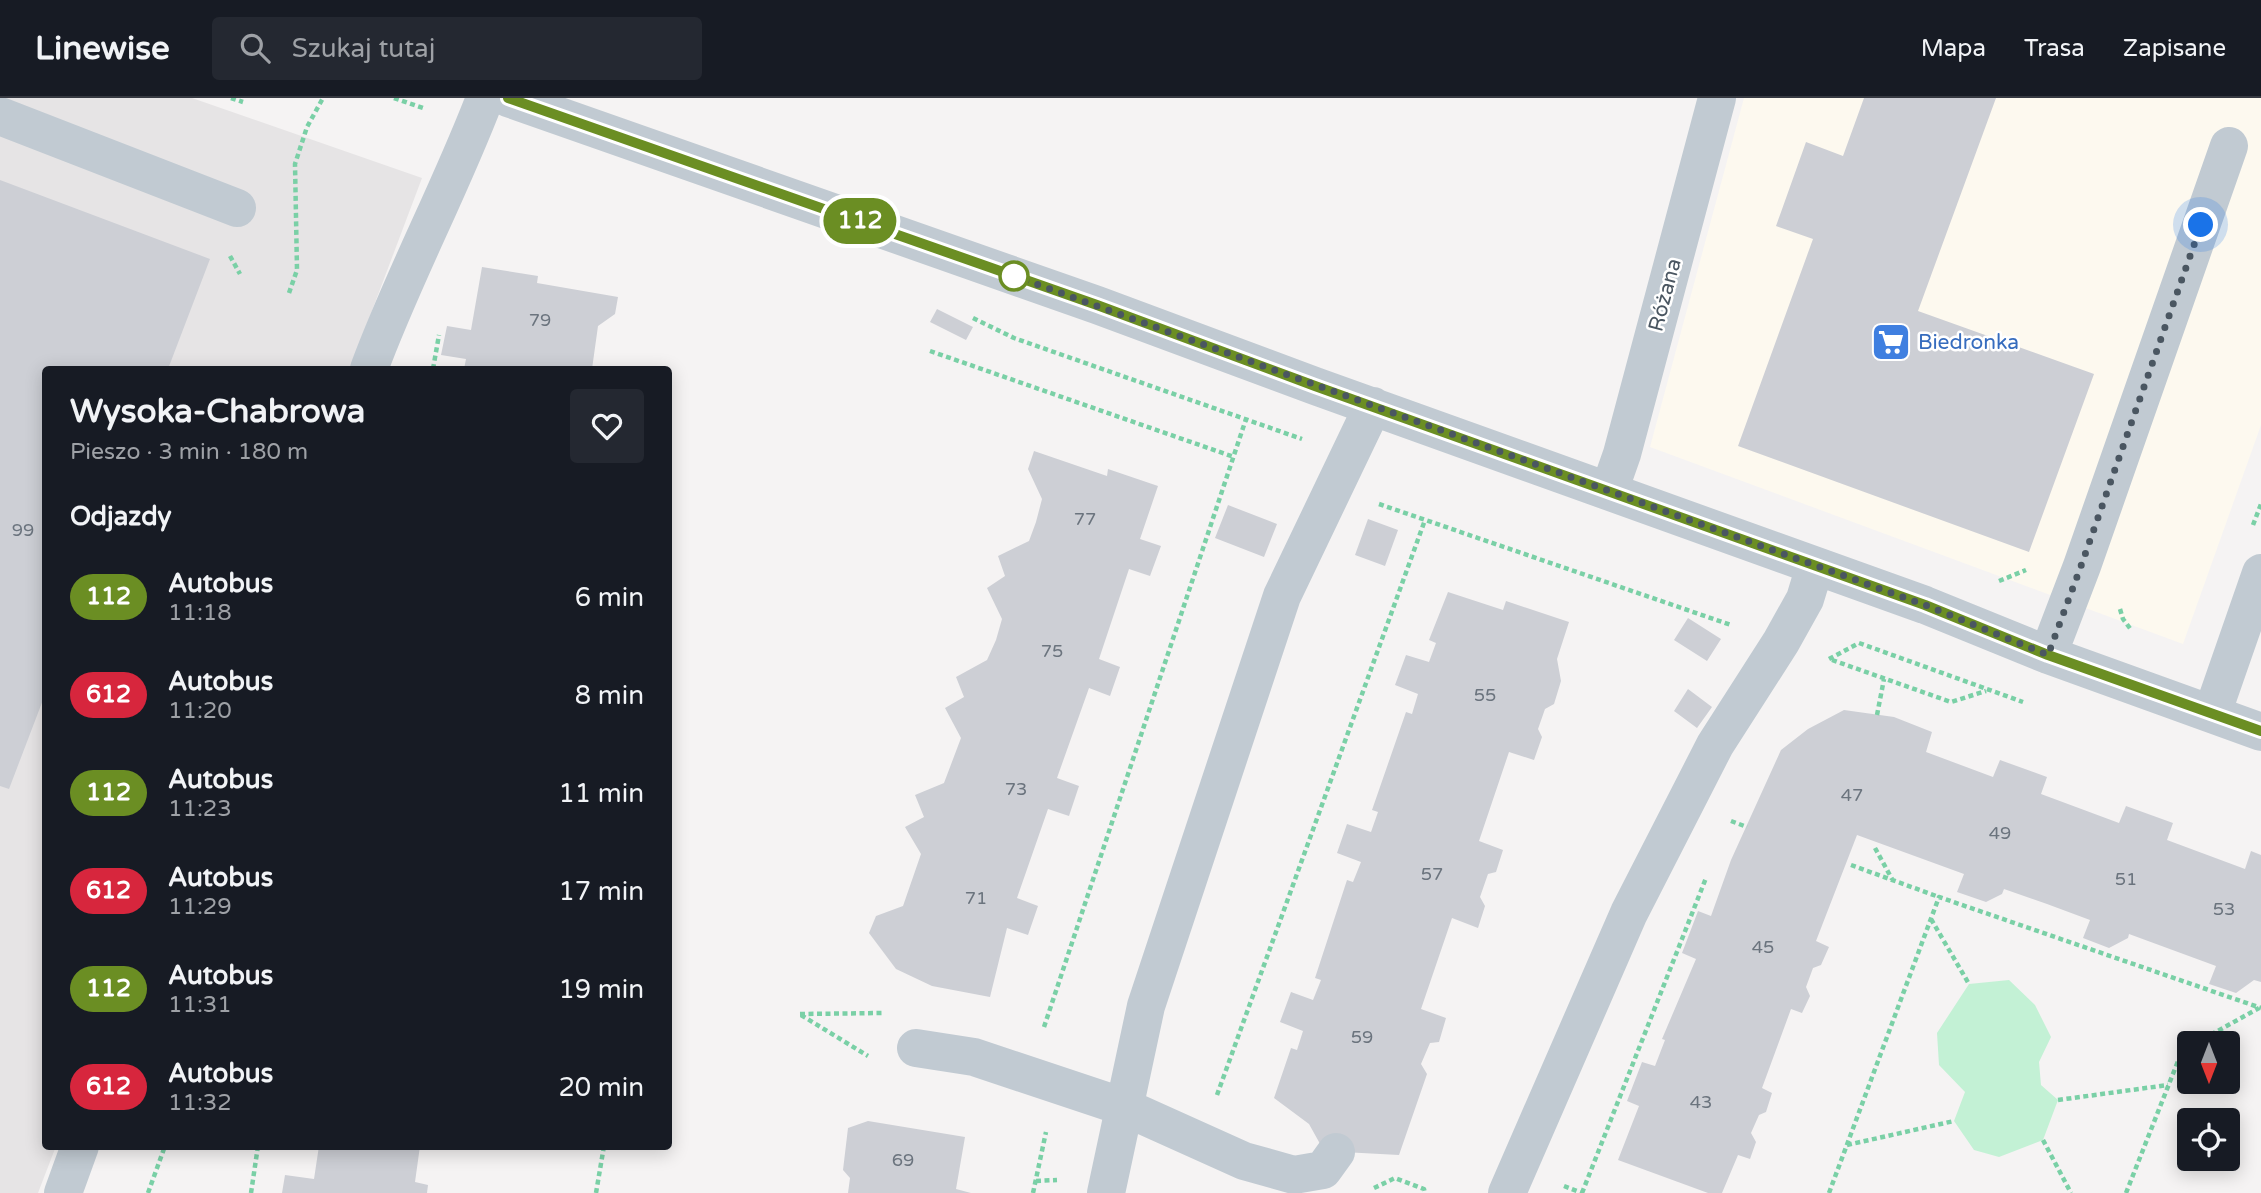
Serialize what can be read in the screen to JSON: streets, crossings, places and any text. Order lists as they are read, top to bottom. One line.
{"streets":{"street":["Różana"]},"places":{"supermarket":["Biedronka"]},"lines":["bus line 112"],"house_numbers":["79","77","99","75","55","73","47","49","57","51","71","53","45","59","43","69"],"north":"bottom","page":{"header":"Linewise","search":"Szukaj tutaj","nav":["Mapa","Trasa","Zapisane"],"on_map":"112","heading":[["Wysoka-Chabrowa","Pieszo · 3 min · 180 m"],"Odjazdy"],"list":[{"mark":"112","name":"Autobus","note":"11:18","value":"6 min"},{"mark":"612","name":"Autobus","note":"11:20","value":"8 min"},{"mark":"112","name":"Autobus","note":"11:23","value":"11 min"},{"mark":"612","name":"Autobus","note":"11:29","value":"17 min"},{"mark":"112","name":"Autobus","note":"11:31","value":"19 min"},{"mark":"612","name":"Autobus","note":"11:32","value":"20 min"}]}}
